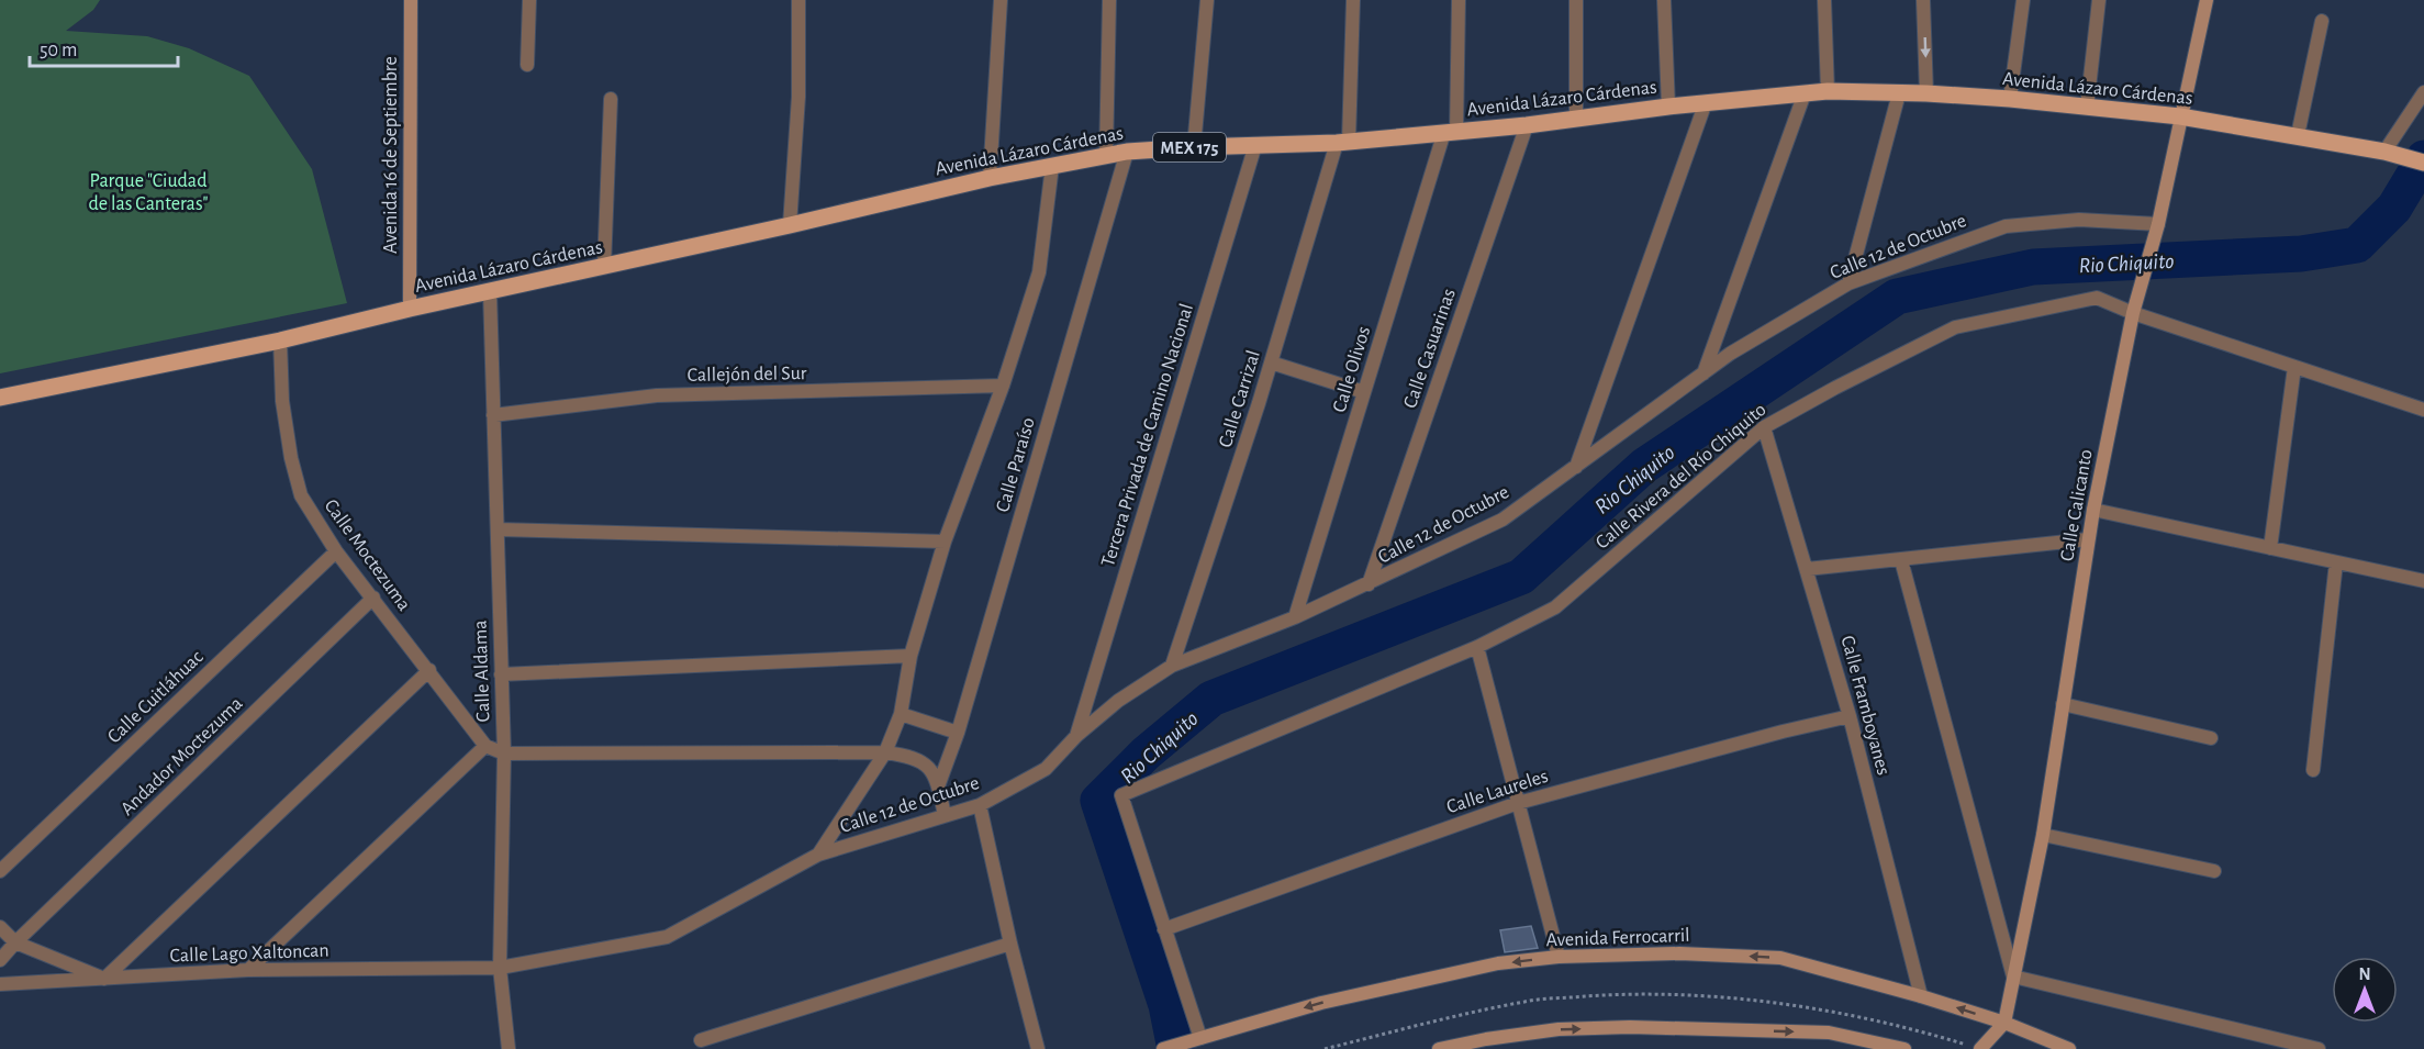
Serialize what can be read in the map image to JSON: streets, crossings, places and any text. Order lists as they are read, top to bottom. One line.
{"streets":{"main road":["Avenida Lázaro Cárdenas","MEX 175"],"street":["Avenida 16 de Septiembre","Calle 12 de Octubre","Calle Casuarinas","Calle Olivos","Callejón del Sur","Calle Carrizal","Tercera Privada de Camino Nacional","Calle Paraíso","Calle Rivera del Río Chiquito","Calle Calicanto","Calle Moctezuma","Calle Aldama","Calle Cuitláhuac","Calle Framboyanes","Andador Moctezuma","Calle Laureles","Avenida Ferrocarril","Calle Lago Xaltoncan"]},"crossings":[["Avenida Lázaro Cárdenas","MEX 175"],["Avenida Lázaro Cárdenas","Avenida 16 de Septiembre"],["Avenida Lázaro Cárdenas","Calle 12 de Octubre"],["Avenida Lázaro Cárdenas","Calle Casuarinas"],["Avenida Lázaro Cárdenas","Calle Olivos"],["Avenida Lázaro Cárdenas","Calle Carrizal"],["Avenida Lázaro Cárdenas","Tercera Privada de Camino Nacional"],["Avenida Lázaro Cárdenas","Calle Paraíso"],["Avenida Lázaro Cárdenas","Calle Calicanto"],["Avenida Lázaro Cárdenas","Calle Moctezuma"],["Avenida Lázaro Cárdenas","Calle Aldama"],["Calle 12 de Octubre","Calle Casuarinas"],["Calle 12 de Octubre","Calle Olivos"],["Calle 12 de Octubre","Callejón del Sur"],["Calle 12 de Octubre","Calle Carrizal"],["Calle 12 de Octubre","Tercera Privada de Camino Nacional"],["Calle 12 de Octubre","Calle Calicanto"],["Calle 12 de Octubre","Calle Aldama"],["Calle 12 de Octubre","Calle Lago Xaltoncan"],["Callejón del Sur","Calle Aldama"],["Calle Rivera del Río Chiquito","Calle Calicanto"],["Calle Rivera del Río Chiquito","Calle Framboyanes"],["Calle Rivera del Río Chiquito","Calle Laureles"],["Calle Calicanto","Avenida Ferrocarril"],["Calle Moctezuma","Calle Cuitláhuac"],["Calle Moctezuma","Andador Moctezuma"],["Calle Aldama","Calle Lago Xaltoncan"],["Calle Framboyanes","Calle Laureles"],["Calle Framboyanes","Avenida Ferrocarril"]],"water":["Rio Chiquito"],"parks":["Parque \"Ciudad de las Canteras\""],"scale_bar":"50 m","north":"top"}
